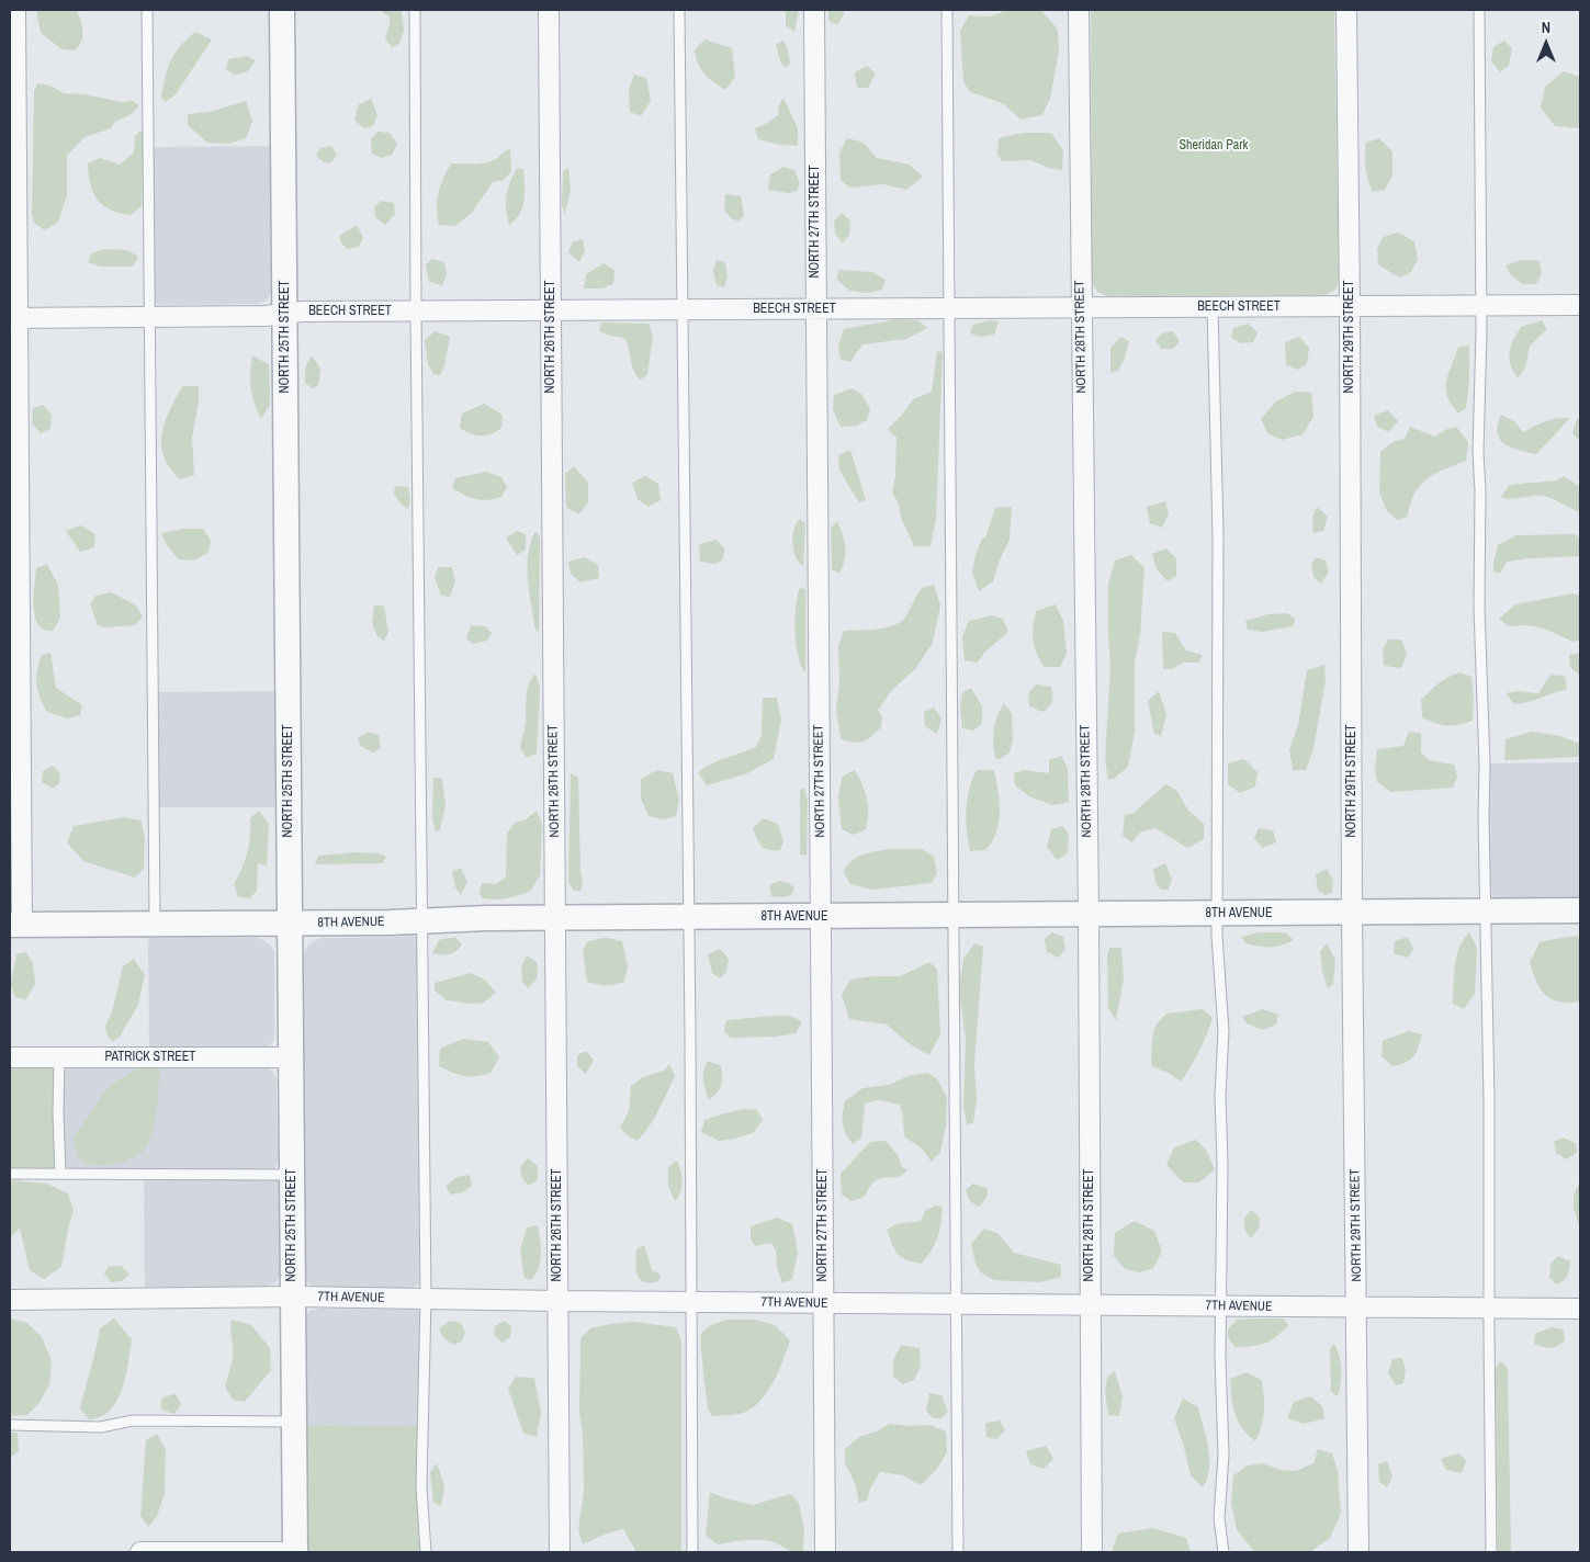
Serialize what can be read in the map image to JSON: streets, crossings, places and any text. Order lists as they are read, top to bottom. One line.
{"streets":{"street":["NORTH 27TH STREET","BEECH STREET","NORTH 25TH STREET","NORTH 26TH STREET","NORTH 28TH STREET","NORTH 29TH STREET","8TH AVENUE","PATRICK STREET","7TH AVENUE"]},"crossings":[["NORTH 27TH STREET","BEECH STREET"],["NORTH 27TH STREET","8TH AVENUE"],["NORTH 27TH STREET","7TH AVENUE"],["BEECH STREET","NORTH 25TH STREET"],["BEECH STREET","NORTH 26TH STREET"],["BEECH STREET","NORTH 28TH STREET"],["BEECH STREET","NORTH 29TH STREET"],["NORTH 25TH STREET","8TH AVENUE"],["NORTH 25TH STREET","PATRICK STREET"],["NORTH 25TH STREET","7TH AVENUE"],["NORTH 26TH STREET","8TH AVENUE"],["NORTH 26TH STREET","7TH AVENUE"],["NORTH 28TH STREET","8TH AVENUE"],["NORTH 28TH STREET","7TH AVENUE"],["NORTH 29TH STREET","8TH AVENUE"],["NORTH 29TH STREET","7TH AVENUE"]],"parks":["Sheridan Park"],"north":"top"}
